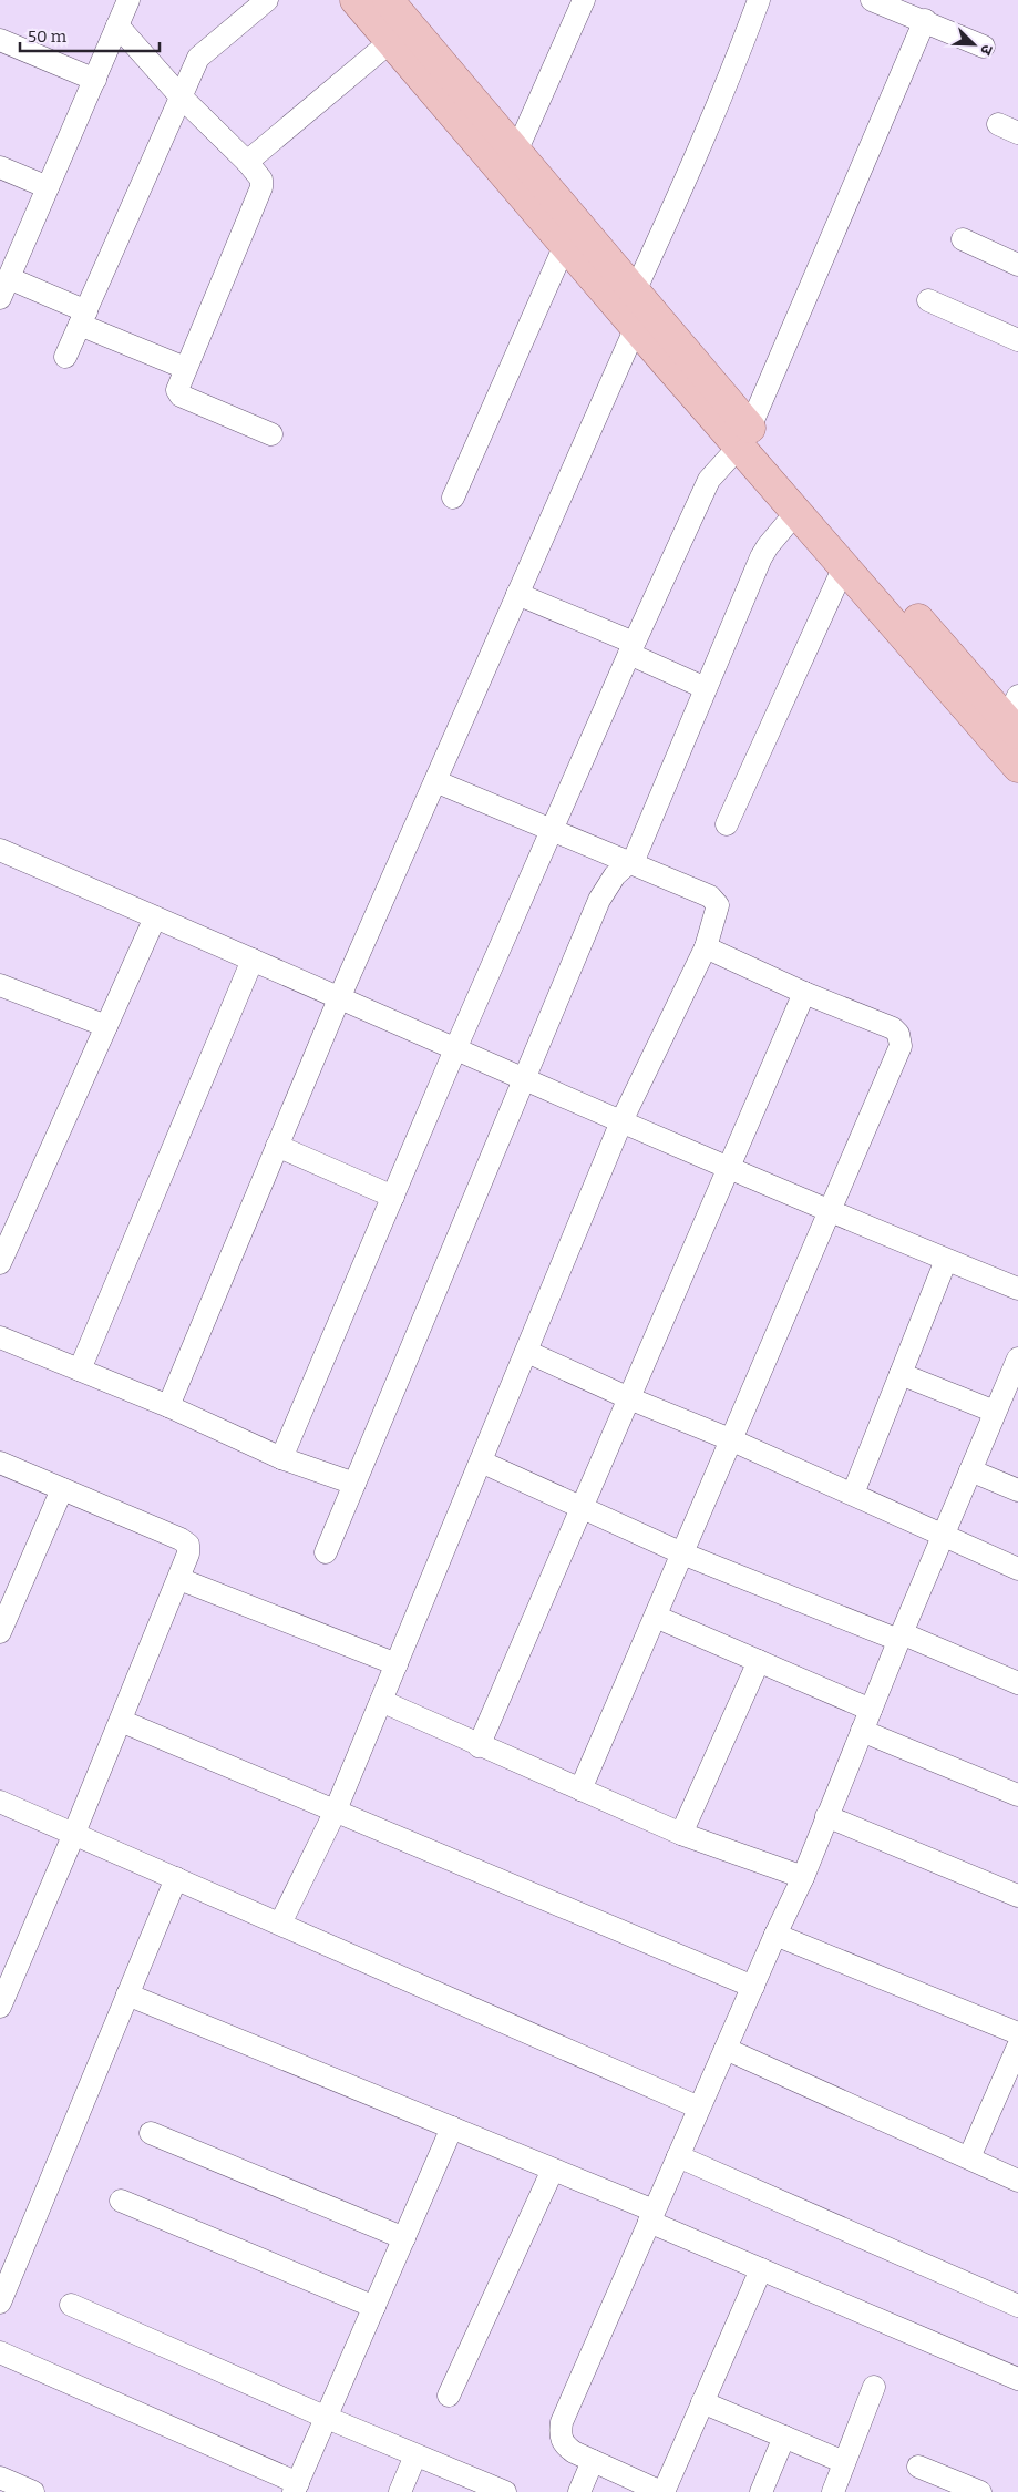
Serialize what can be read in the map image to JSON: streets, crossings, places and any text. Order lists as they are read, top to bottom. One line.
{"scale_bar":"50 m","north":"bottom right"}
